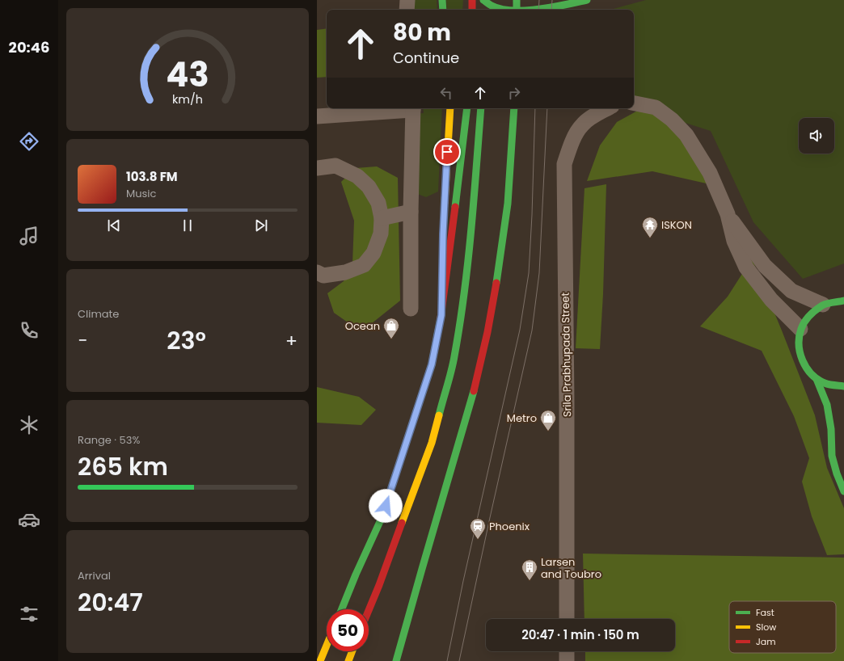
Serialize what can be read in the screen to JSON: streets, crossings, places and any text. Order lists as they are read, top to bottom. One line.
{"streets":{"street":["Srila Prabhupada Street"]},"places":{"temple":["ISKON"],"shop":["Ocean","Metro"],"station":["Phoenix"],"building":["Larsen and Toubro"]},"legend":["Fast","Slow","Jam"],"page":{"tabs":"20:46","turn":["80 m","Continue"],"song":["103.8 FM","Music"],"tile":["Climate",["Range · 53%","265 km"],["Arrival","20:47"]],"heat":["−","23°","+"],"limit":"50","trip":"20:47 · 1 min · 150 m","gauge":["43","km/h"]}}
